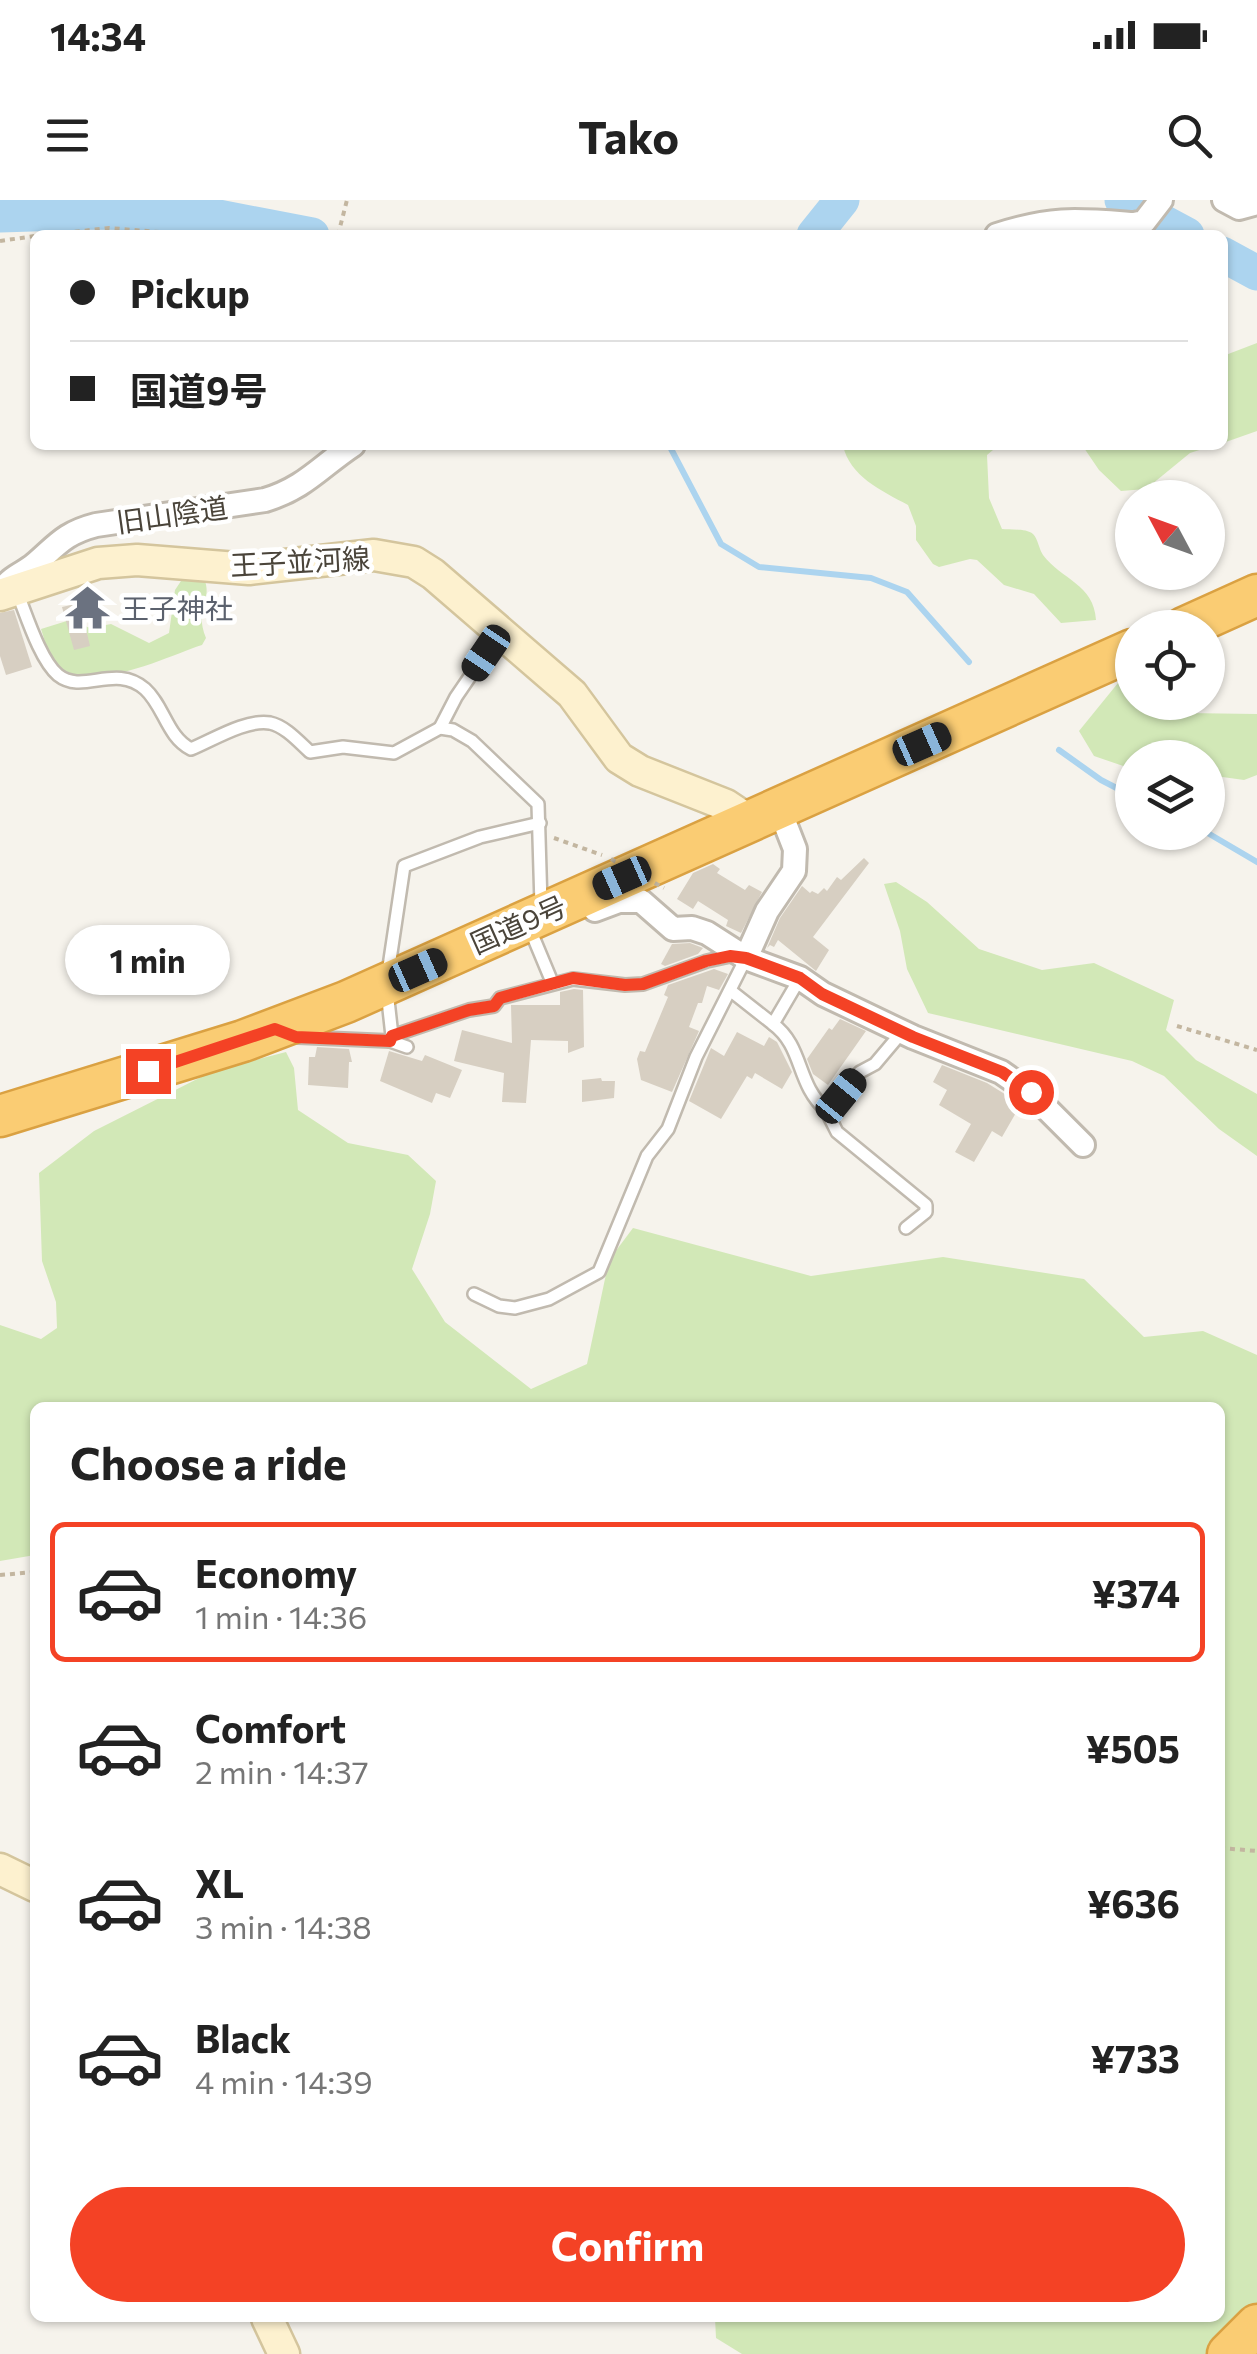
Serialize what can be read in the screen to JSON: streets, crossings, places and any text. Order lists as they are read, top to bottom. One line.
{"streets":{"highway":["国道9号"],"main road":["王子並河線"],"street":["旧山陰道"]},"crossings":[["旧山陰道","王子並河線"],["王子並河線","国道9号"]],"places":{"temple":["王子神社"]},"north":"top left","page":{"status":"14:34","header":"Tako","banner":["Pickup","国道9号"],"bubble":"1 min","heading":"Choose a ride","list":[{"name":"Economy","note":"1 min · 14:36","value":"¥374"},{"name":"Comfort","note":"2 min · 14:37","value":"¥505"},{"name":"XL","note":"3 min · 14:38","value":"¥636"},{"name":"Black","note":"4 min · 14:39","value":"¥733"}],"buttons":"Confirm"}}
